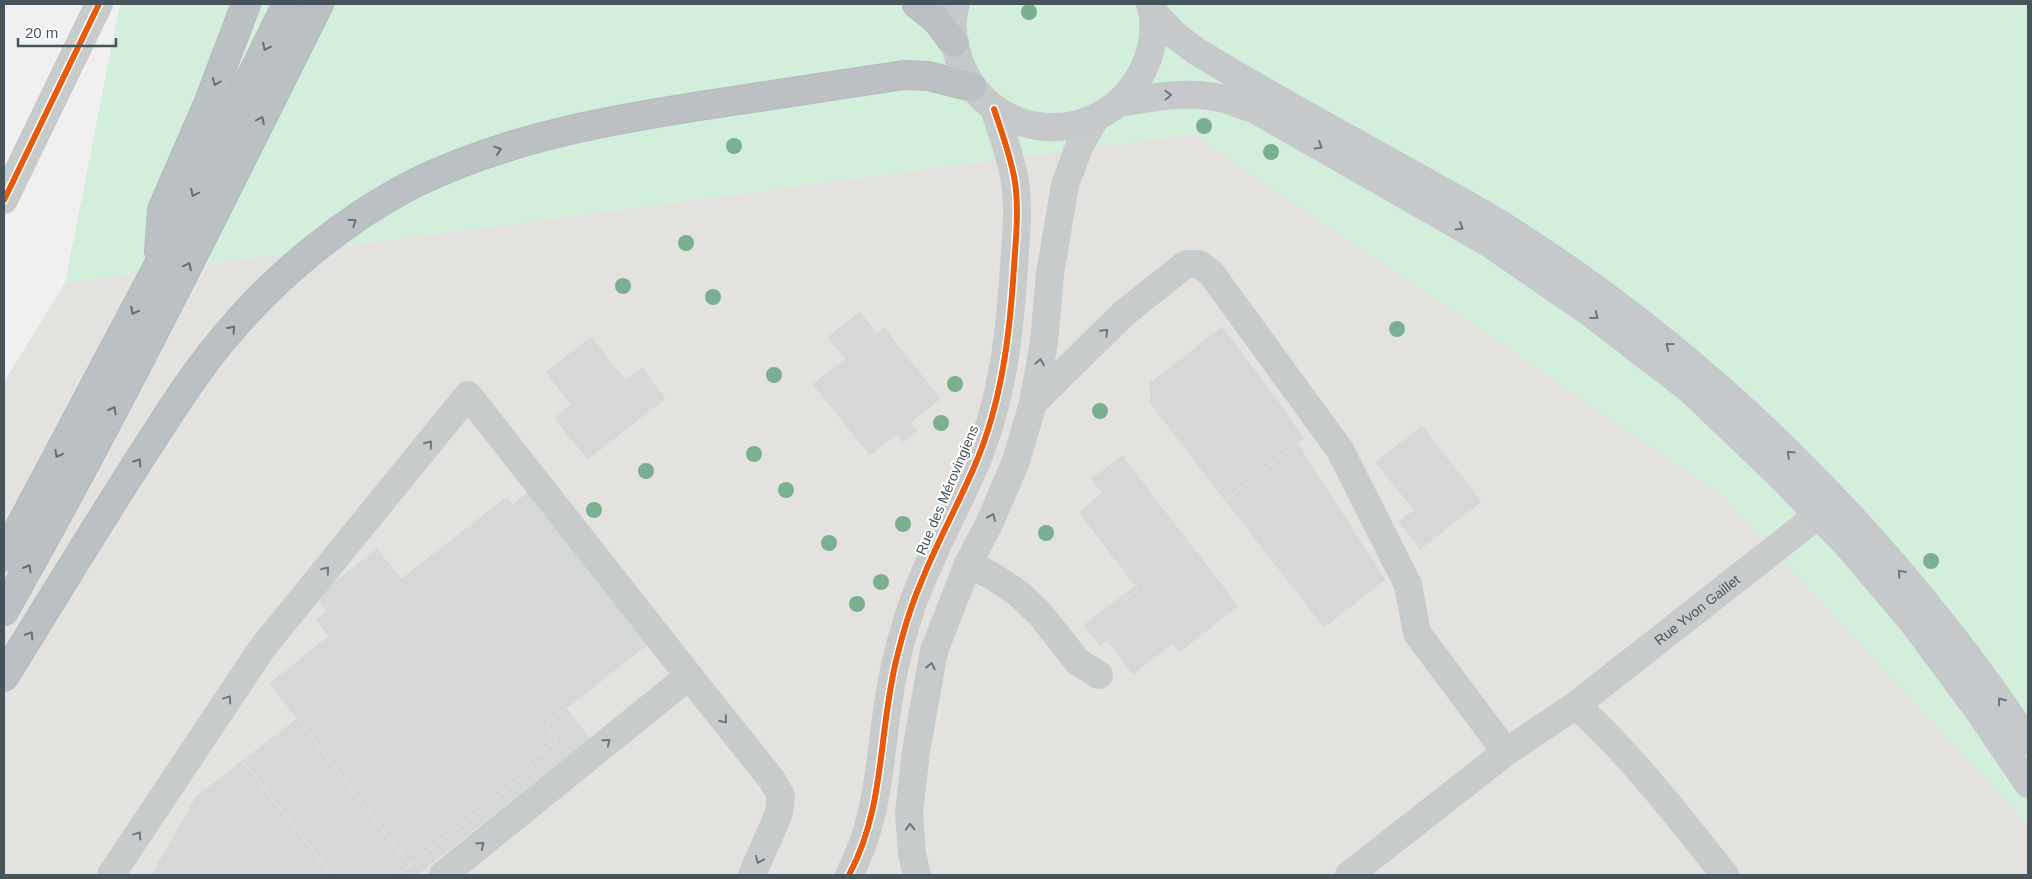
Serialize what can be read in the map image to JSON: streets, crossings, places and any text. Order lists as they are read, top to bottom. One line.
{"streets":{"street":["Rue des Mérovingiens","Rue Yvon Gaillet"]},"scale_bar":"20 m"}
